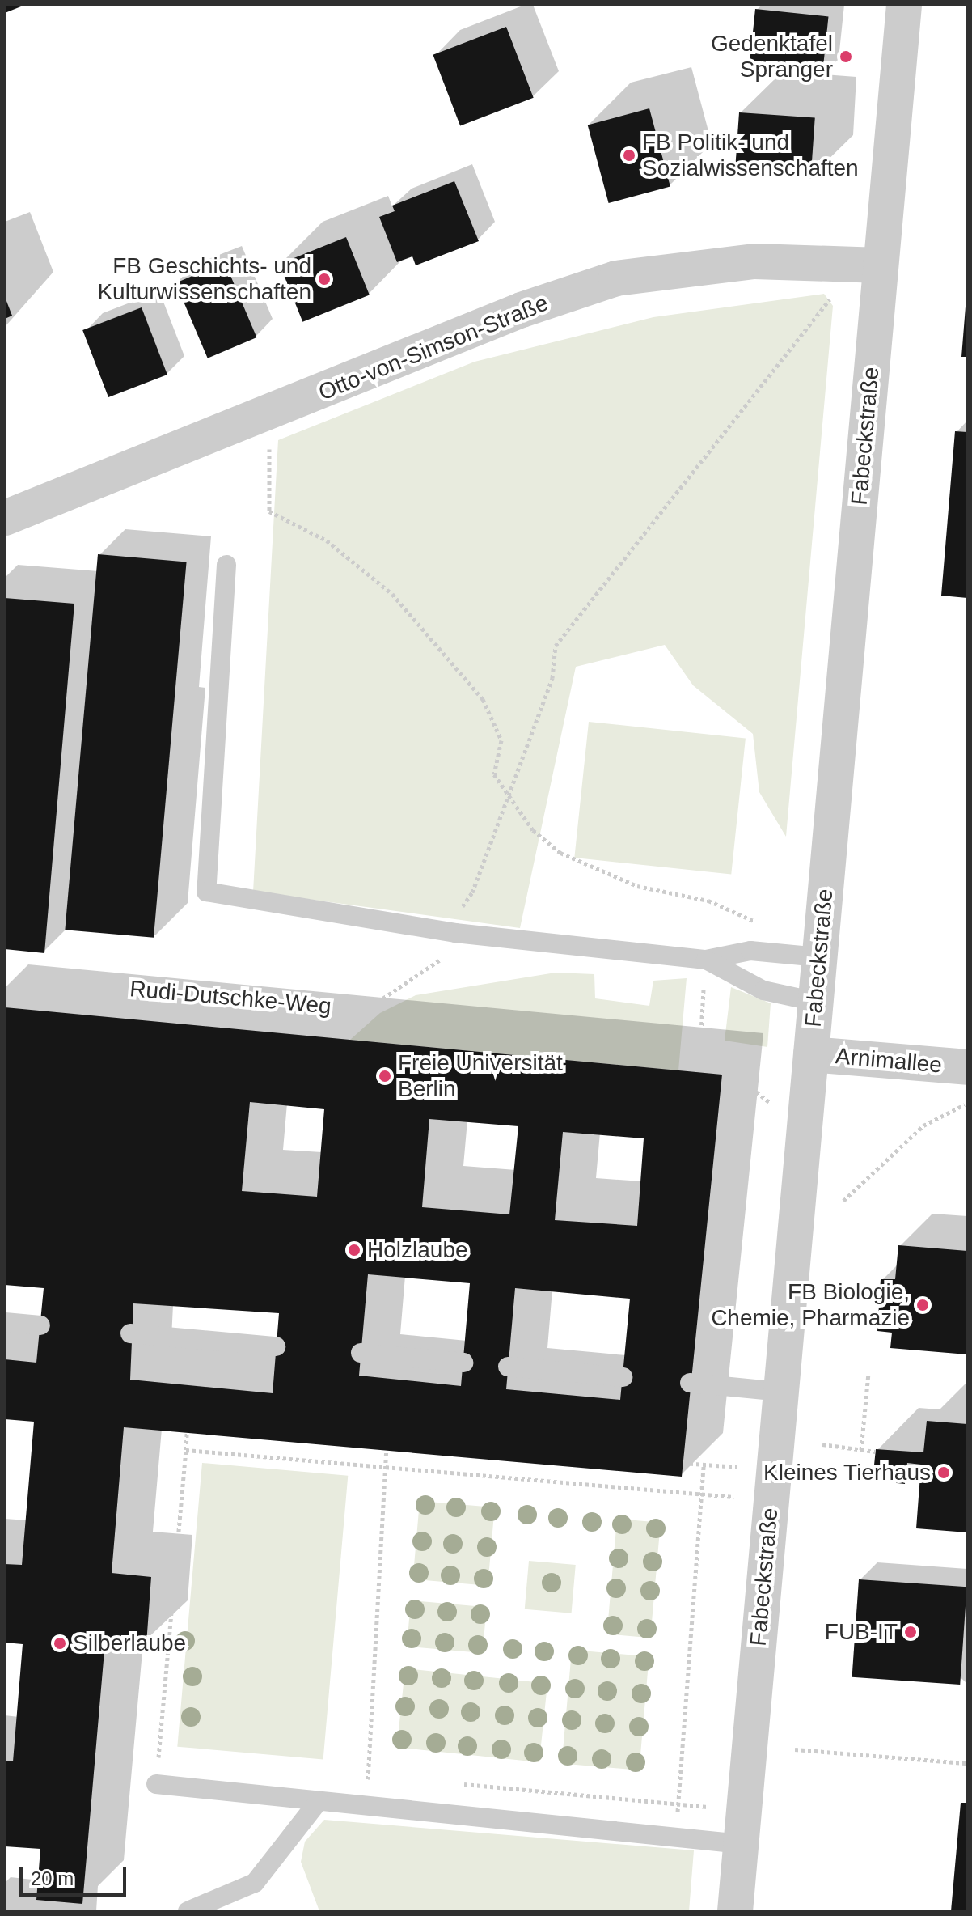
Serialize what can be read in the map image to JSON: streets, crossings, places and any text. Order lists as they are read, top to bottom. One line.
{"streets":{"street":["Otto-von-Simson-Straße","Fabeckstraße","Arnimallee"],"path":["Rudi-Dutschke-Weg"]},"crossings":[["Otto-von-Simson-Straße","Fabeckstraße"],["Fabeckstraße","Arnimallee"]],"places":["Gedenktafel Spranger","FB Politik- und Sozialwissenschaften","FB Geschichts- und Kulturwissenschaften","Freie Universität Berlin","Holzlaube","FB Biologie, Chemie, Pharmazie","Kleines Tierhaus","FUB-IT","Silberlaube"],"scale_bar":"20 m"}
